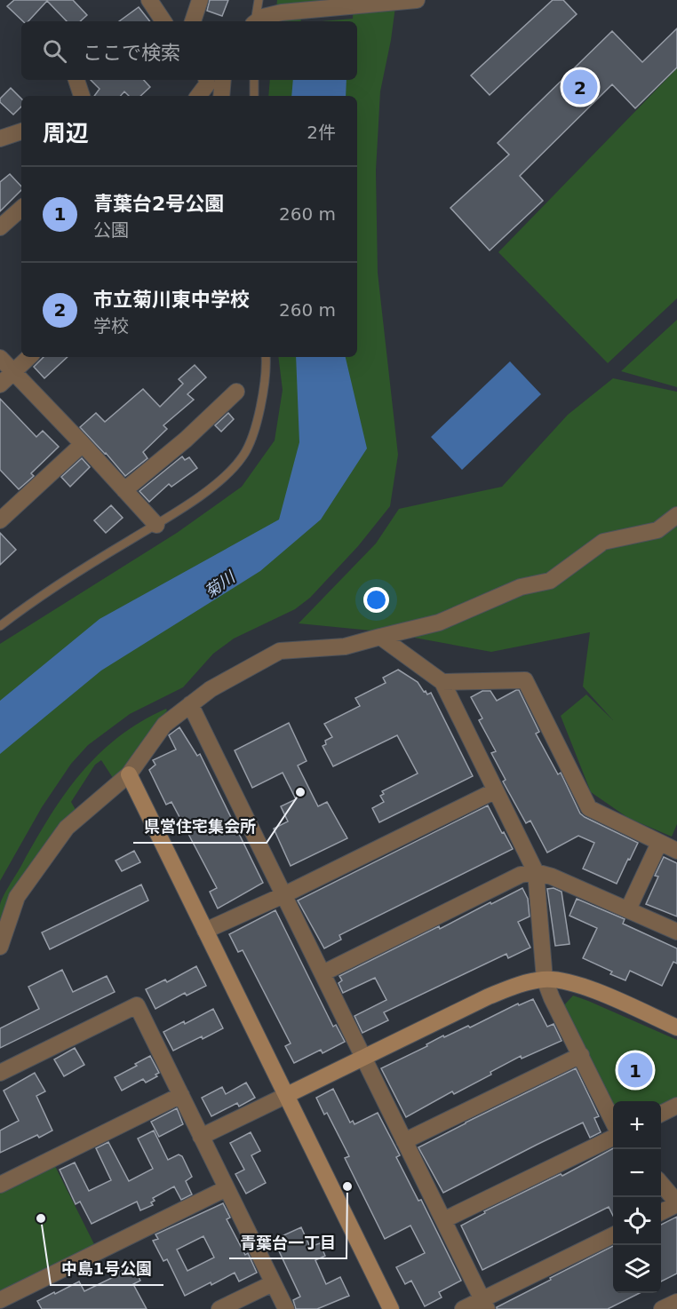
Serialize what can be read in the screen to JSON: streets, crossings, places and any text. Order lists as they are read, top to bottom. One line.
{"water":["菊川"],"places":["県営住宅集会所","青葉台一丁目","中島1号公園"],"page":{"search":"ここで検索","pins":["2","1"],"heading":["周辺","2件"],"list":[{"mark":"1","name":"青葉台2号公園","note":"公園","value":"260 m"},{"mark":"2","name":"市立菊川東中学校","note":"学校","value":"260 m"}],"map_buttons":["+","−"]}}
